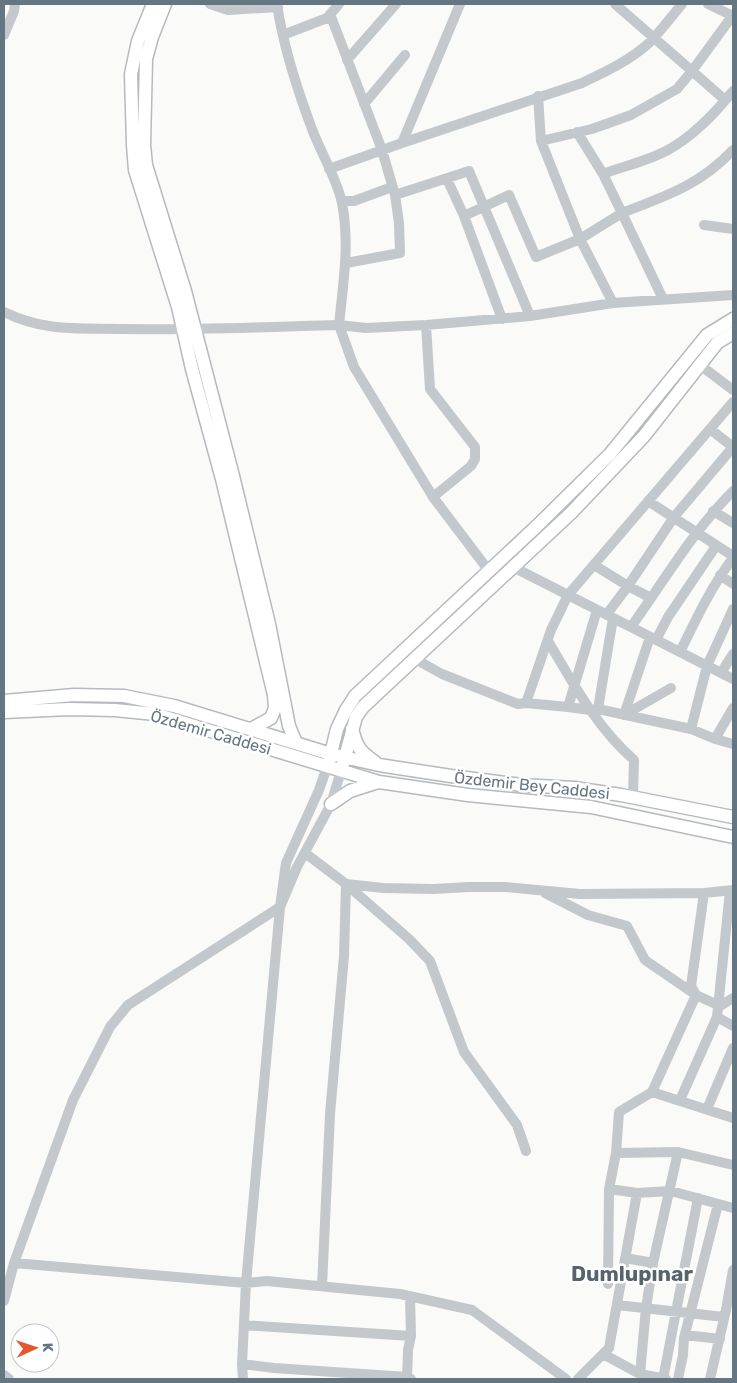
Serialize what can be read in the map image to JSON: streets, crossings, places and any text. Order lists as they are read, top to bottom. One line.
{"streets":{"main road":["Özdemir Caddesi","Özdemir Bey Caddesi"]},"crossings":[["Özdemir Caddesi","Özdemir Bey Caddesi"]],"districts":["Dumlupınar"],"north":"right"}
